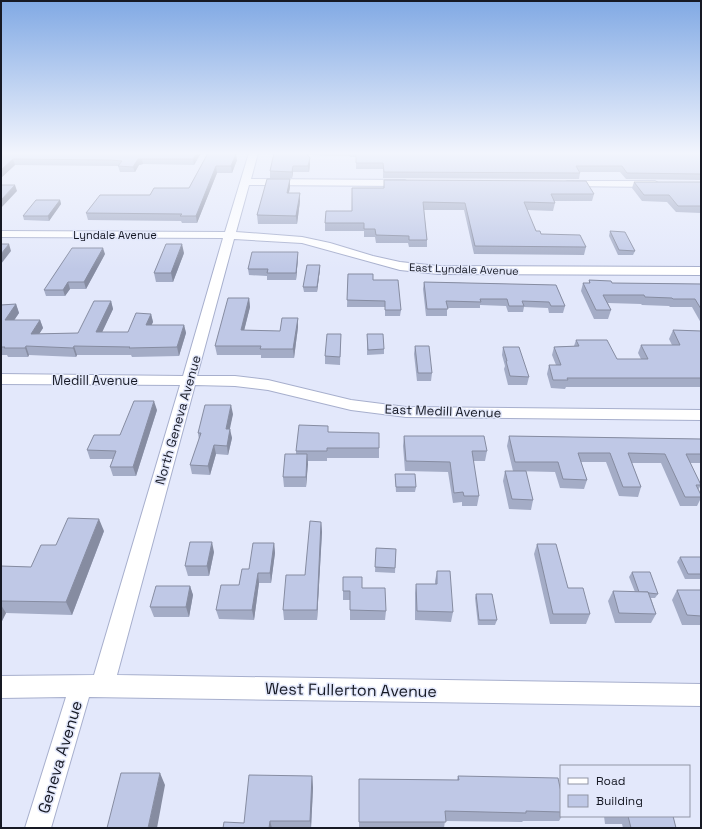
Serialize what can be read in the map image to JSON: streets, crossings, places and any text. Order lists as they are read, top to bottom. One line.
{"streets":{"street":["Lyndale Avenue","East Lyndale Avenue","Medill Avenue","East Medill Avenue","North Geneva Avenue","West Fullerton Avenue","Geneva Avenue"]},"crossings":[["Lyndale Avenue","East Lyndale Avenue"],["Lyndale Avenue","North Geneva Avenue"],["East Lyndale Avenue","North Geneva Avenue"],["Medill Avenue","East Medill Avenue"],["Medill Avenue","North Geneva Avenue"],["East Medill Avenue","North Geneva Avenue"],["North Geneva Avenue","West Fullerton Avenue"],["North Geneva Avenue","Geneva Avenue"],["West Fullerton Avenue","Geneva Avenue"]],"legend":["Road","Building"]}
